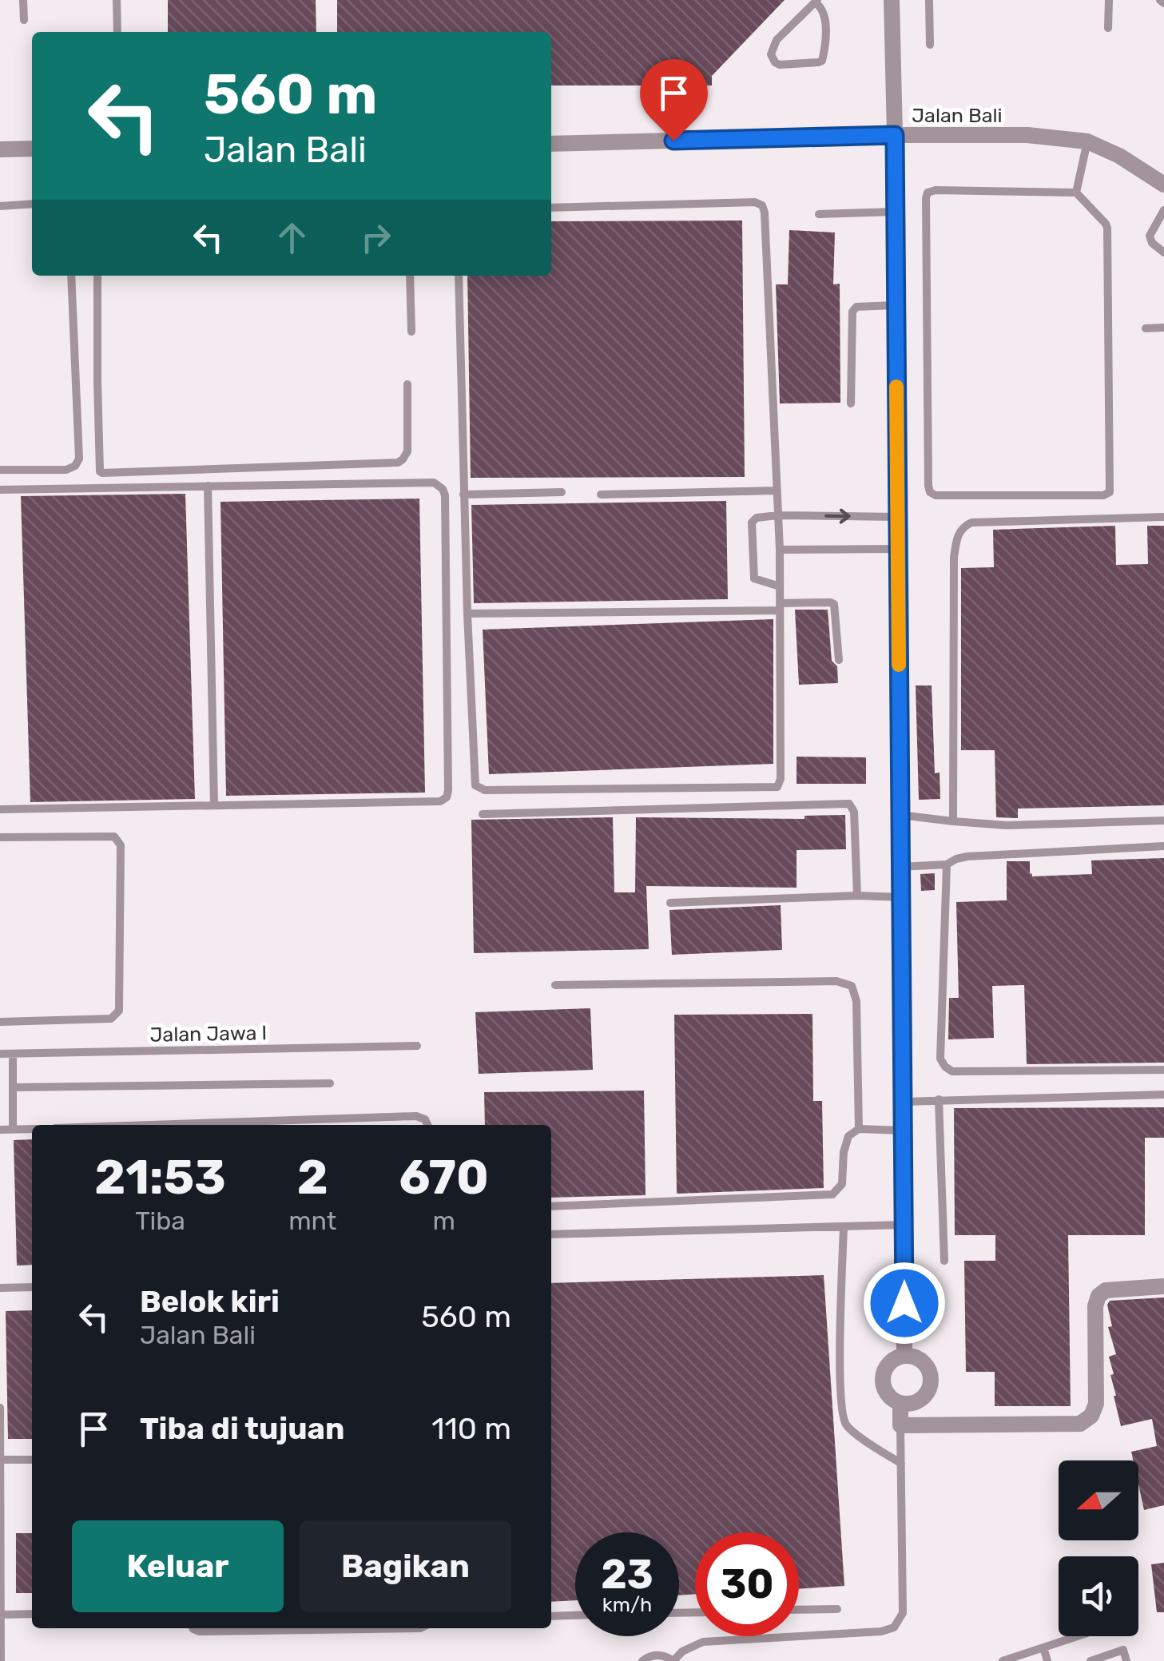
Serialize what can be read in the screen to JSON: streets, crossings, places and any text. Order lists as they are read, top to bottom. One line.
{"streets":{"street":["Jalan Bali"],"lane":["Jalan Jawa I"]},"north":"left","page":{"turn":["560 m","Jalan Bali"],"eta":["21:53","Tiba","2","mnt","670","m"],"list":[{"name":"Belok kiri","note":"Jalan Bali","value":"560 m"},{"name":"Tiba di tujuan","value":"110 m"}],"buttons":["Keluar","Bagikan"],"speed":"23 km/h","limit":"30"}}
